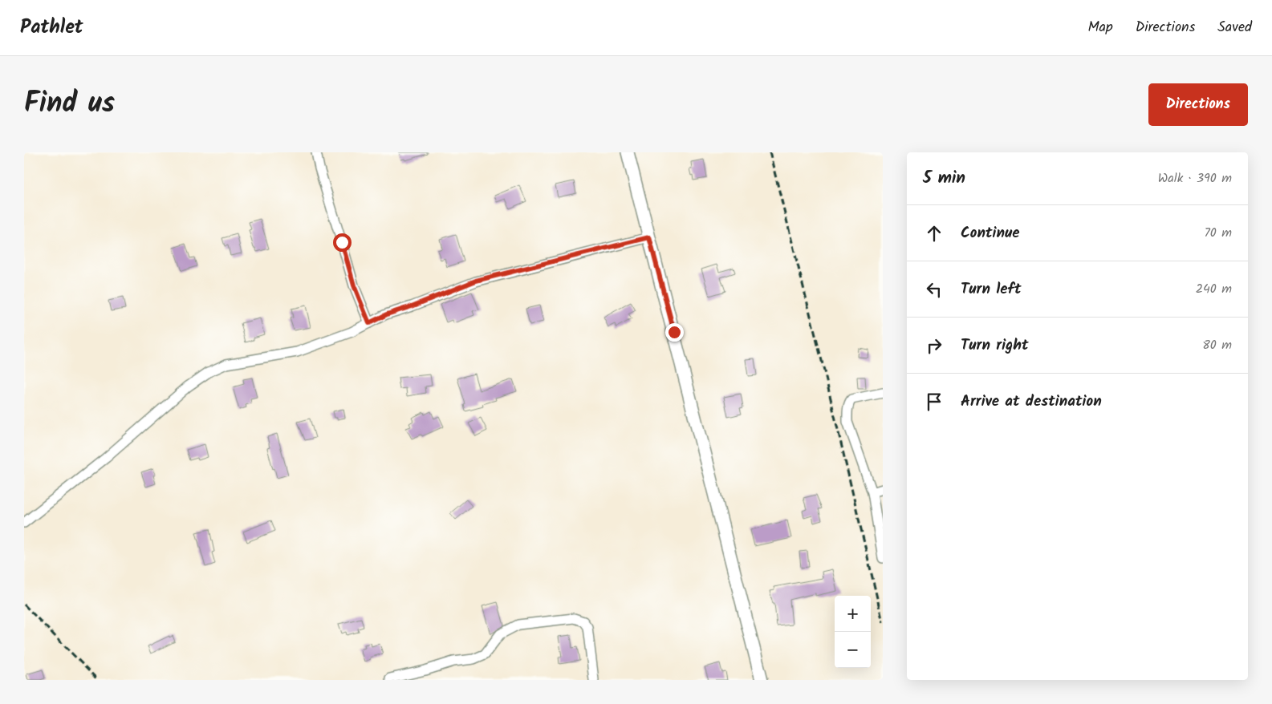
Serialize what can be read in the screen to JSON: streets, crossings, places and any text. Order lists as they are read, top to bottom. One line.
{"page":{"header":"Pathlet","nav":["Map","Directions","Saved"],"title":"Find us","buttons":"Directions","heading":["5 min","Walk · 390 m"],"list":[["Continue","70 m"],["Turn left","240 m"],["Turn right","80 m"],"Arrive at destination"],"map_buttons":["+","−"]}}
